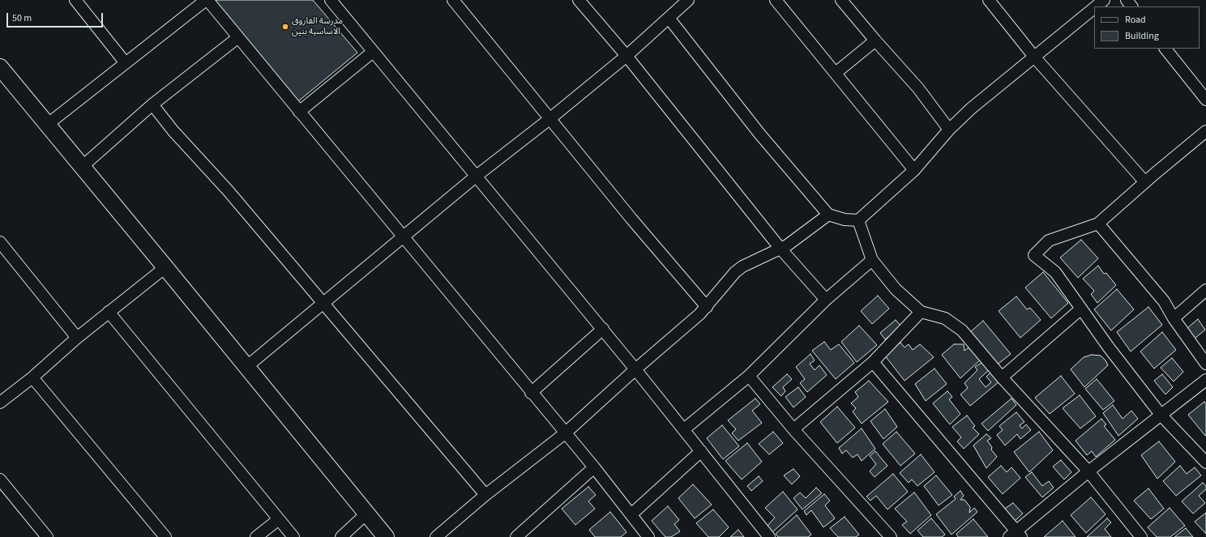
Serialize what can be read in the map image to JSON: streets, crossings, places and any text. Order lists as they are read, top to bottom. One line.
{"places":["مدرسة الفاروق الاساسية بنين"],"legend":["Road","Building"],"scale_bar":"50 m"}
